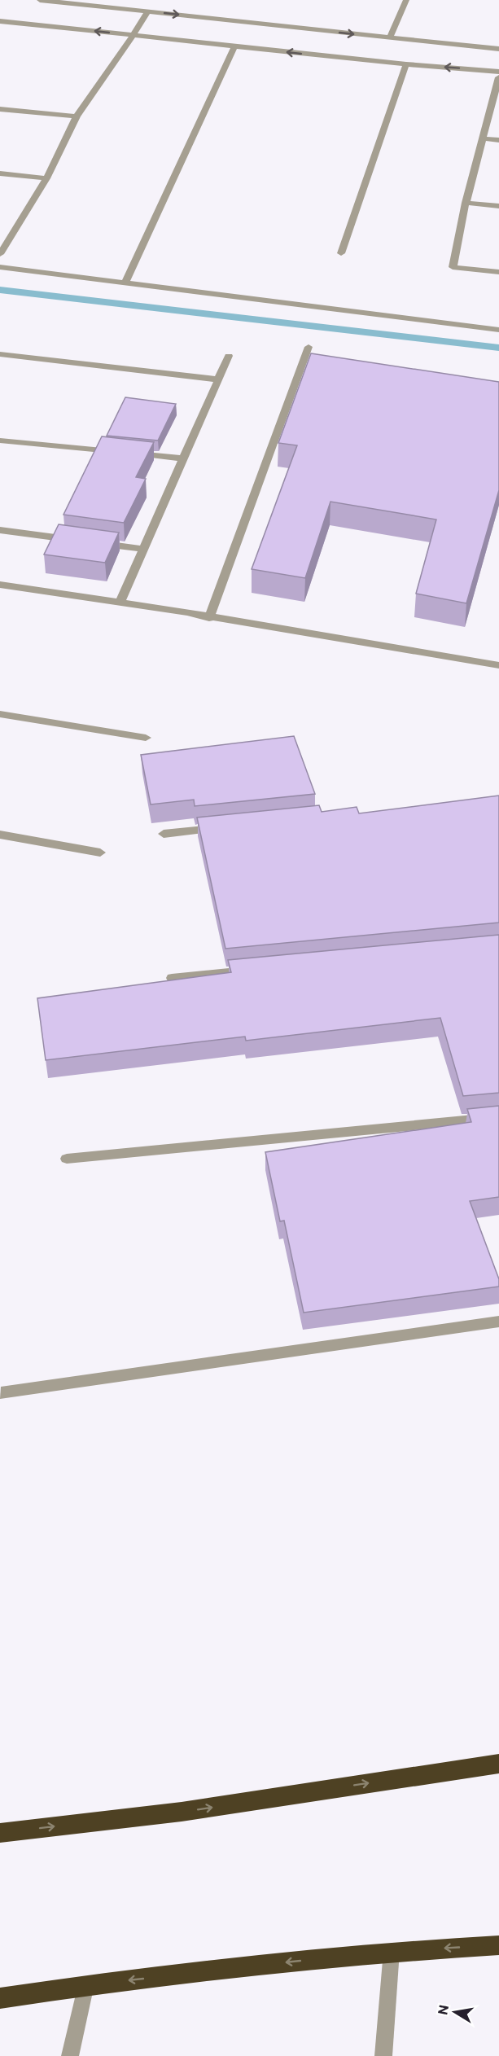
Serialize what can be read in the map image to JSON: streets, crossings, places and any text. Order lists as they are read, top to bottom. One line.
{"north":"left"}
